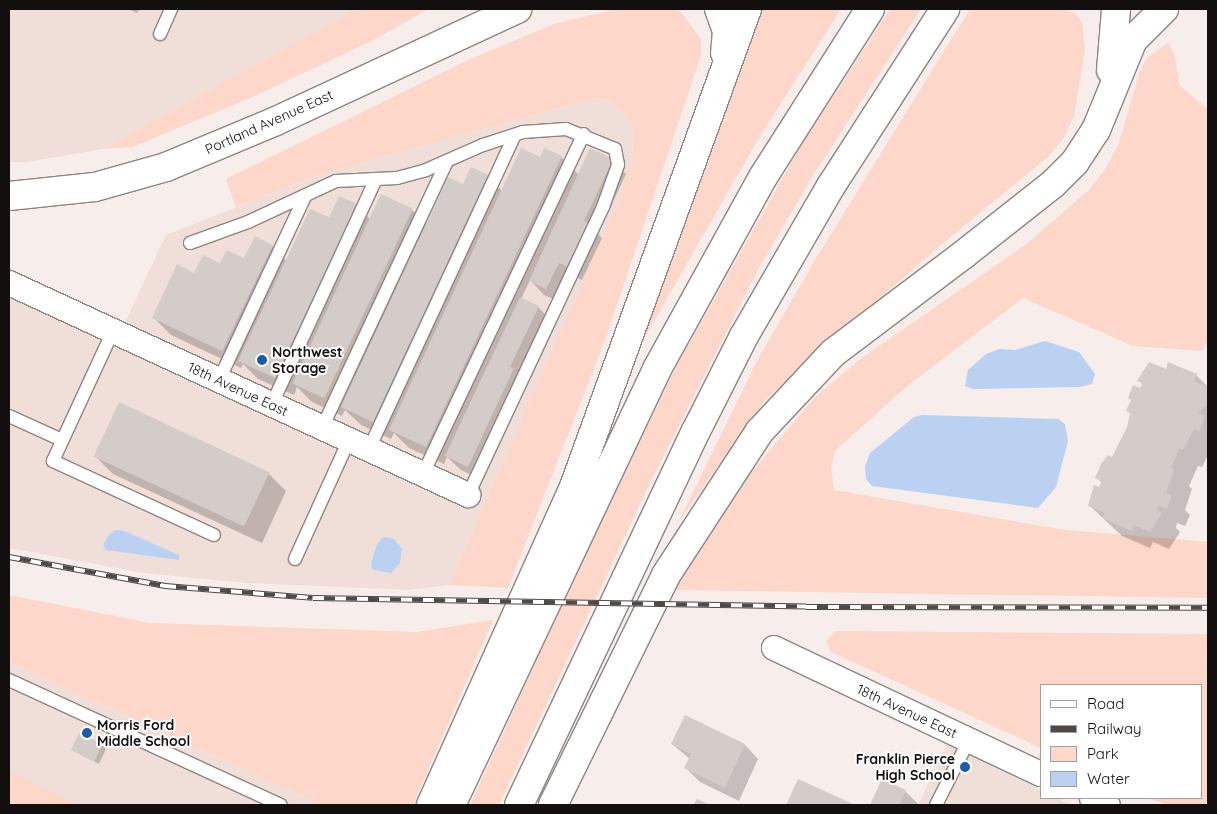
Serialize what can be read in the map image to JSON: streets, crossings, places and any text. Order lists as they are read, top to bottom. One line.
{"streets":{"main road":["Portland Avenue East"],"street":["18th Avenue East"]},"places":["Northwest Storage","Morris Ford Middle School","Franklin Pierce High School"],"legend":["Road","Railway","Park","Water"]}
